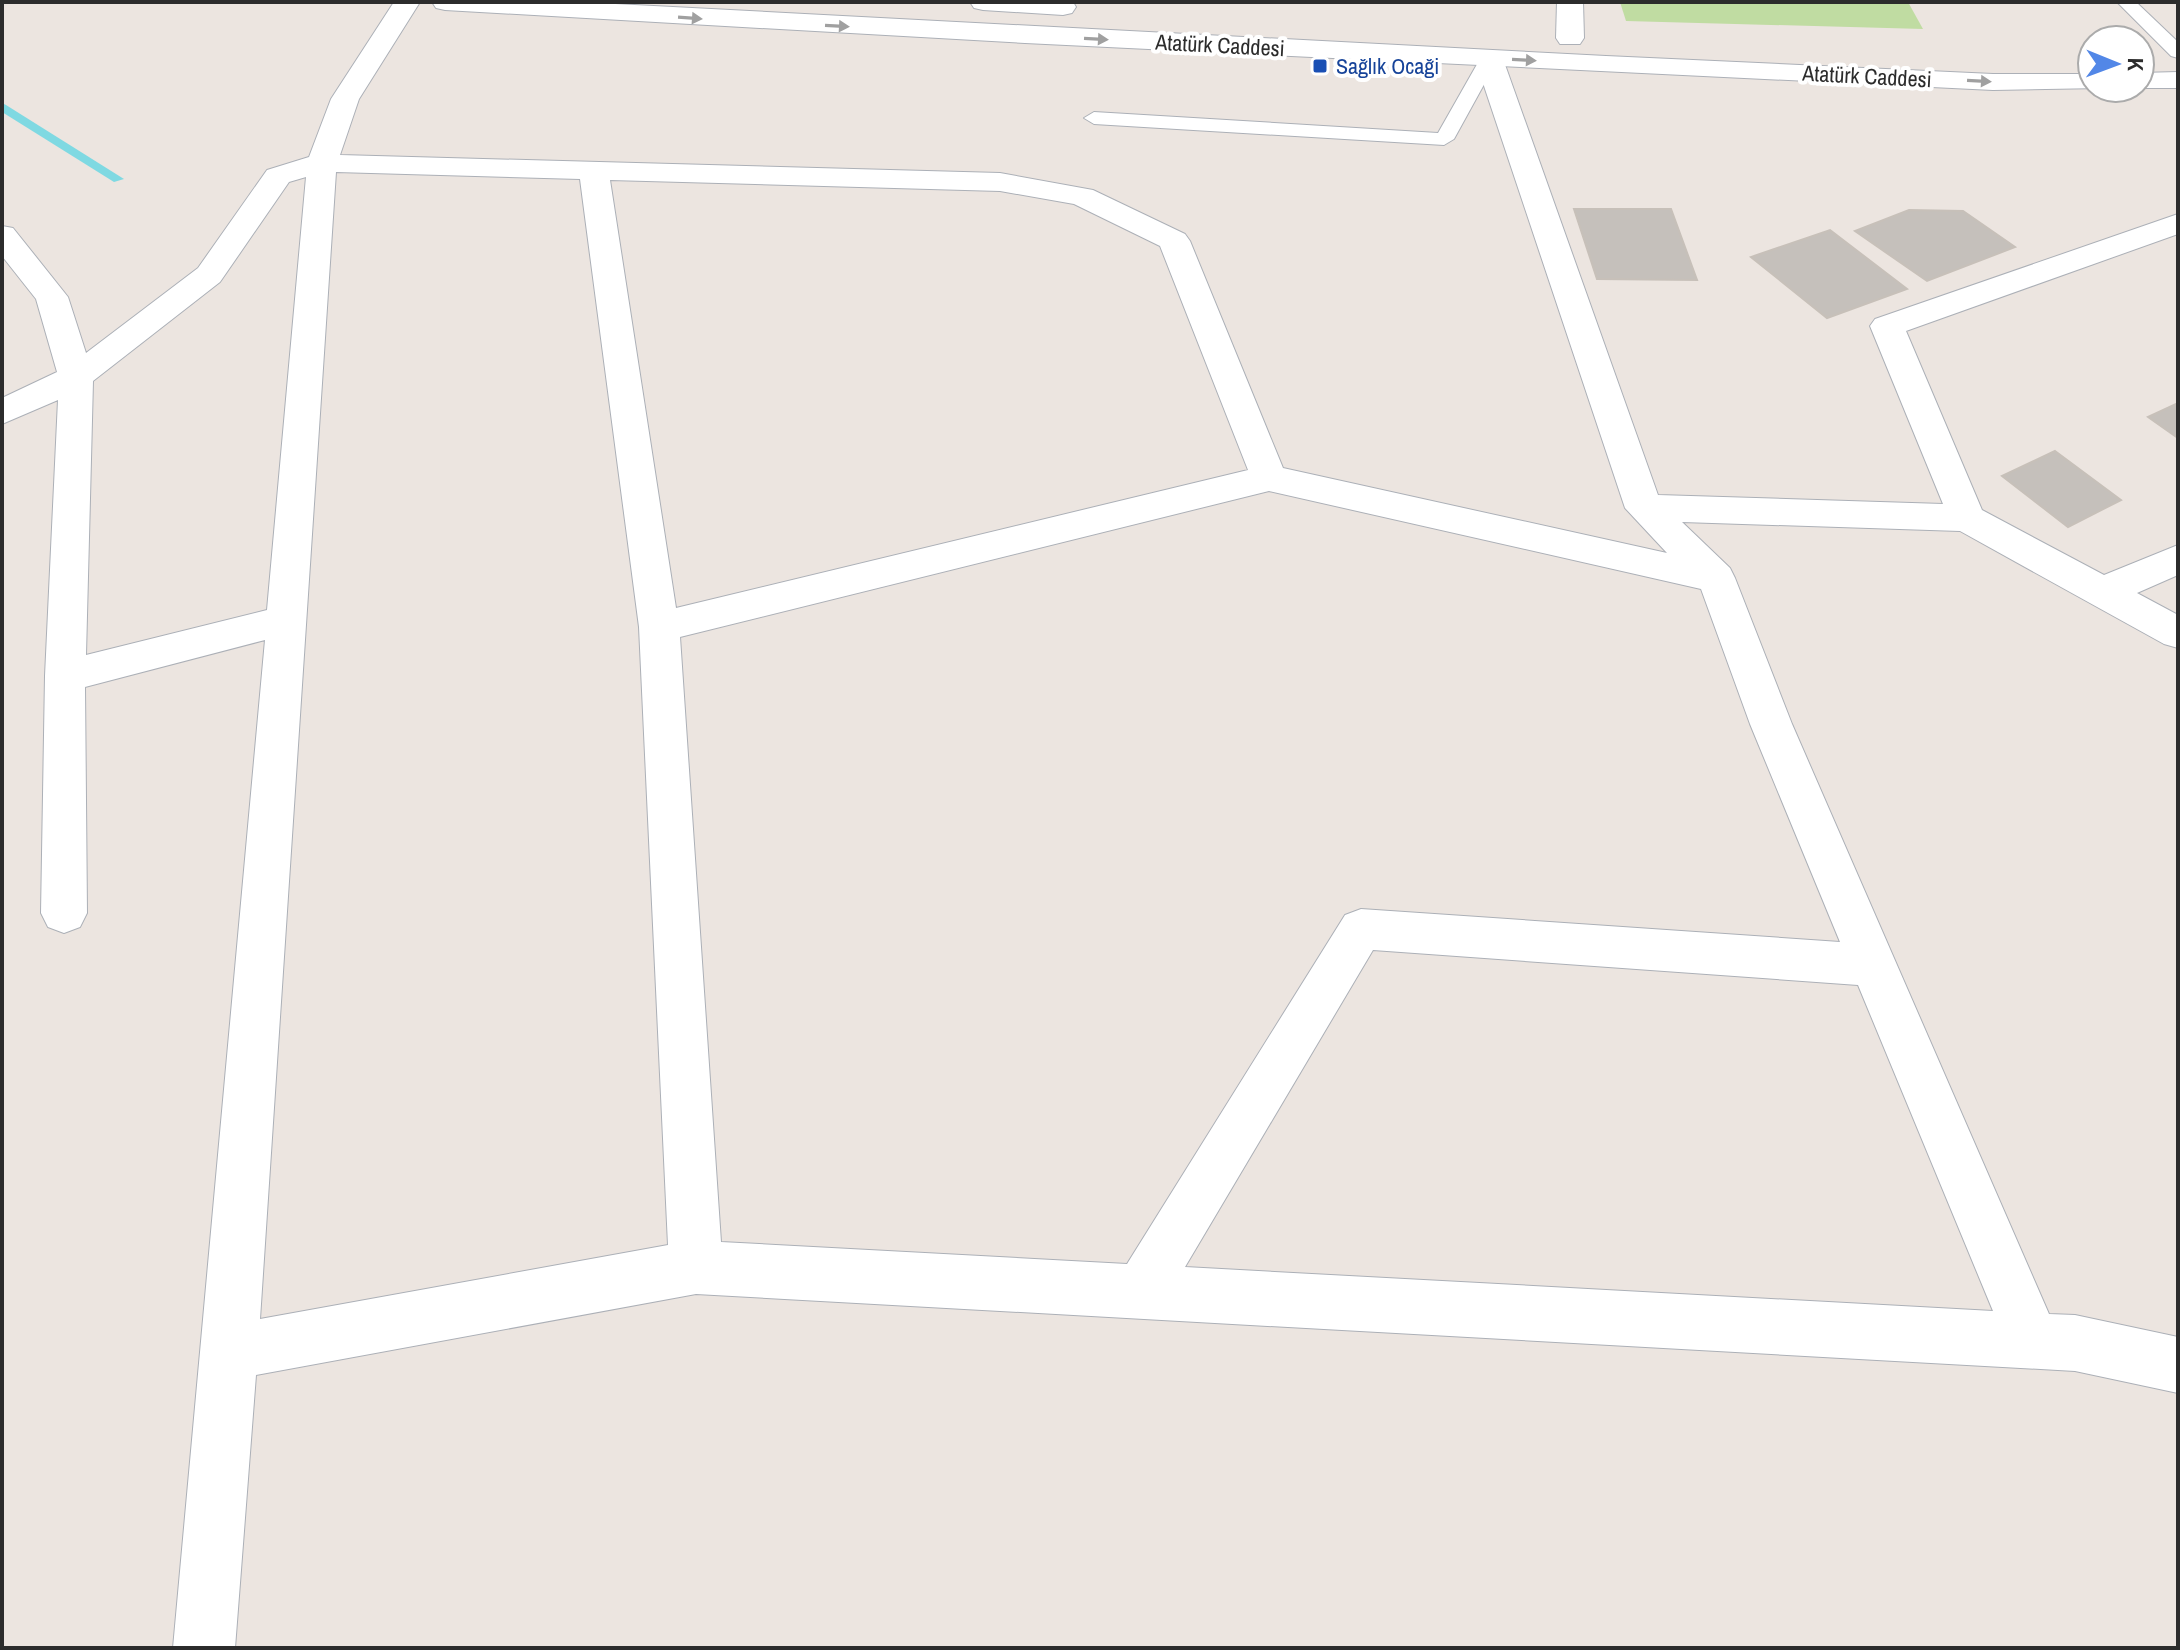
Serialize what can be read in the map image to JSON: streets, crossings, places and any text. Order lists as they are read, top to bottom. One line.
{"streets":{"street":["Atatürk Caddesi"]},"places":{"transit":["Sağlık Ocaği"]},"north":"right"}
